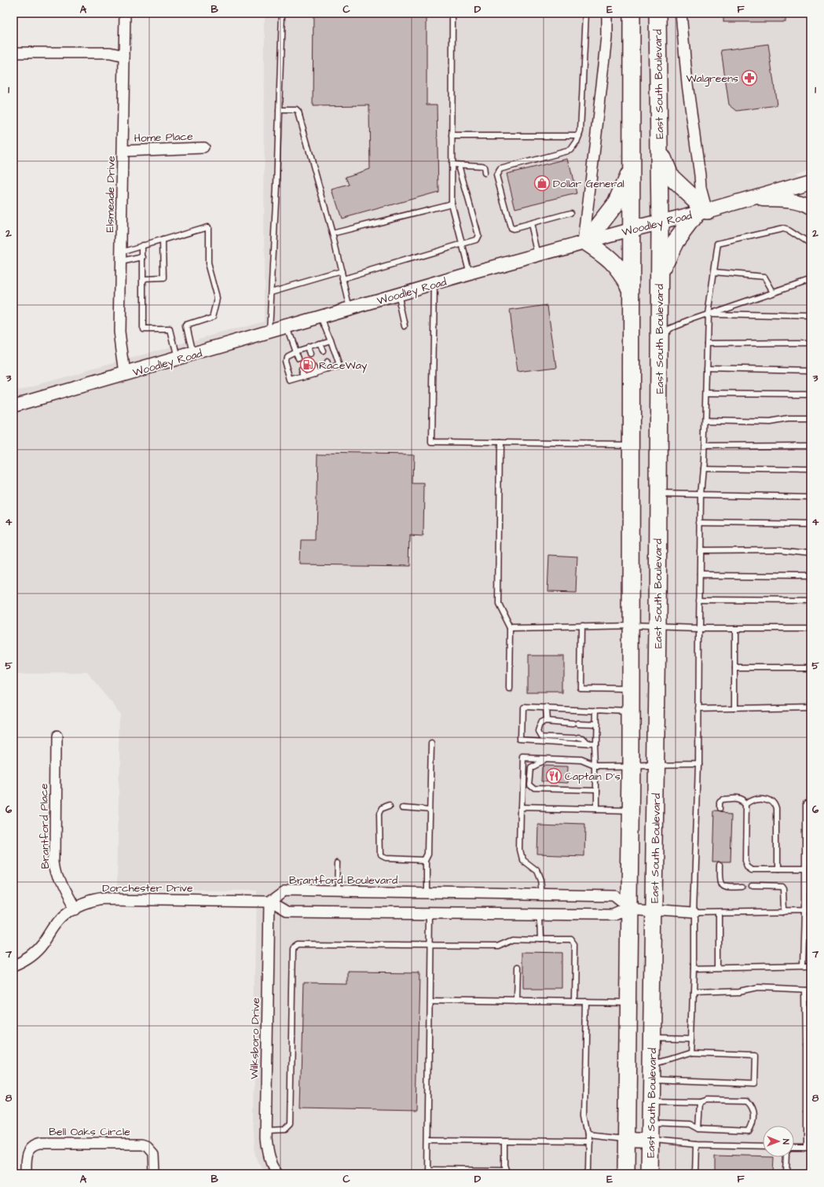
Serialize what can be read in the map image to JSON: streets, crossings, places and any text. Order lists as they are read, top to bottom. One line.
{"streets":{"highway":["East South Boulevard"],"main road":["Woodley Road"],"street":["Home Place","Elsmeade Drive","Brantford Place","Brantford Boulevard","Dorchester Drive","Wilksboro Drive","Bell Oaks Circle"]},"crossings":[["East South Boulevard","Woodley Road"],["Home Place","Elsmeade Drive"],["Elsmeade Drive","Woodley Road"],["Brantford Place","Dorchester Drive"],["Brantford Boulevard","Dorchester Drive"],["Brantford Boulevard","Wilksboro Drive"],["Dorchester Drive","Wilksboro Drive"]],"places":{"pharmacy":["Walgreens"],"shop":["Dollar General"],"fuel station":["RaceWay"],"restaurant":["Captain D's"]},"north":"right","grid":{"columns":["A","B","C","D","E","F"],"rows":["1","2","3","4","5","6","7","8"]}}
